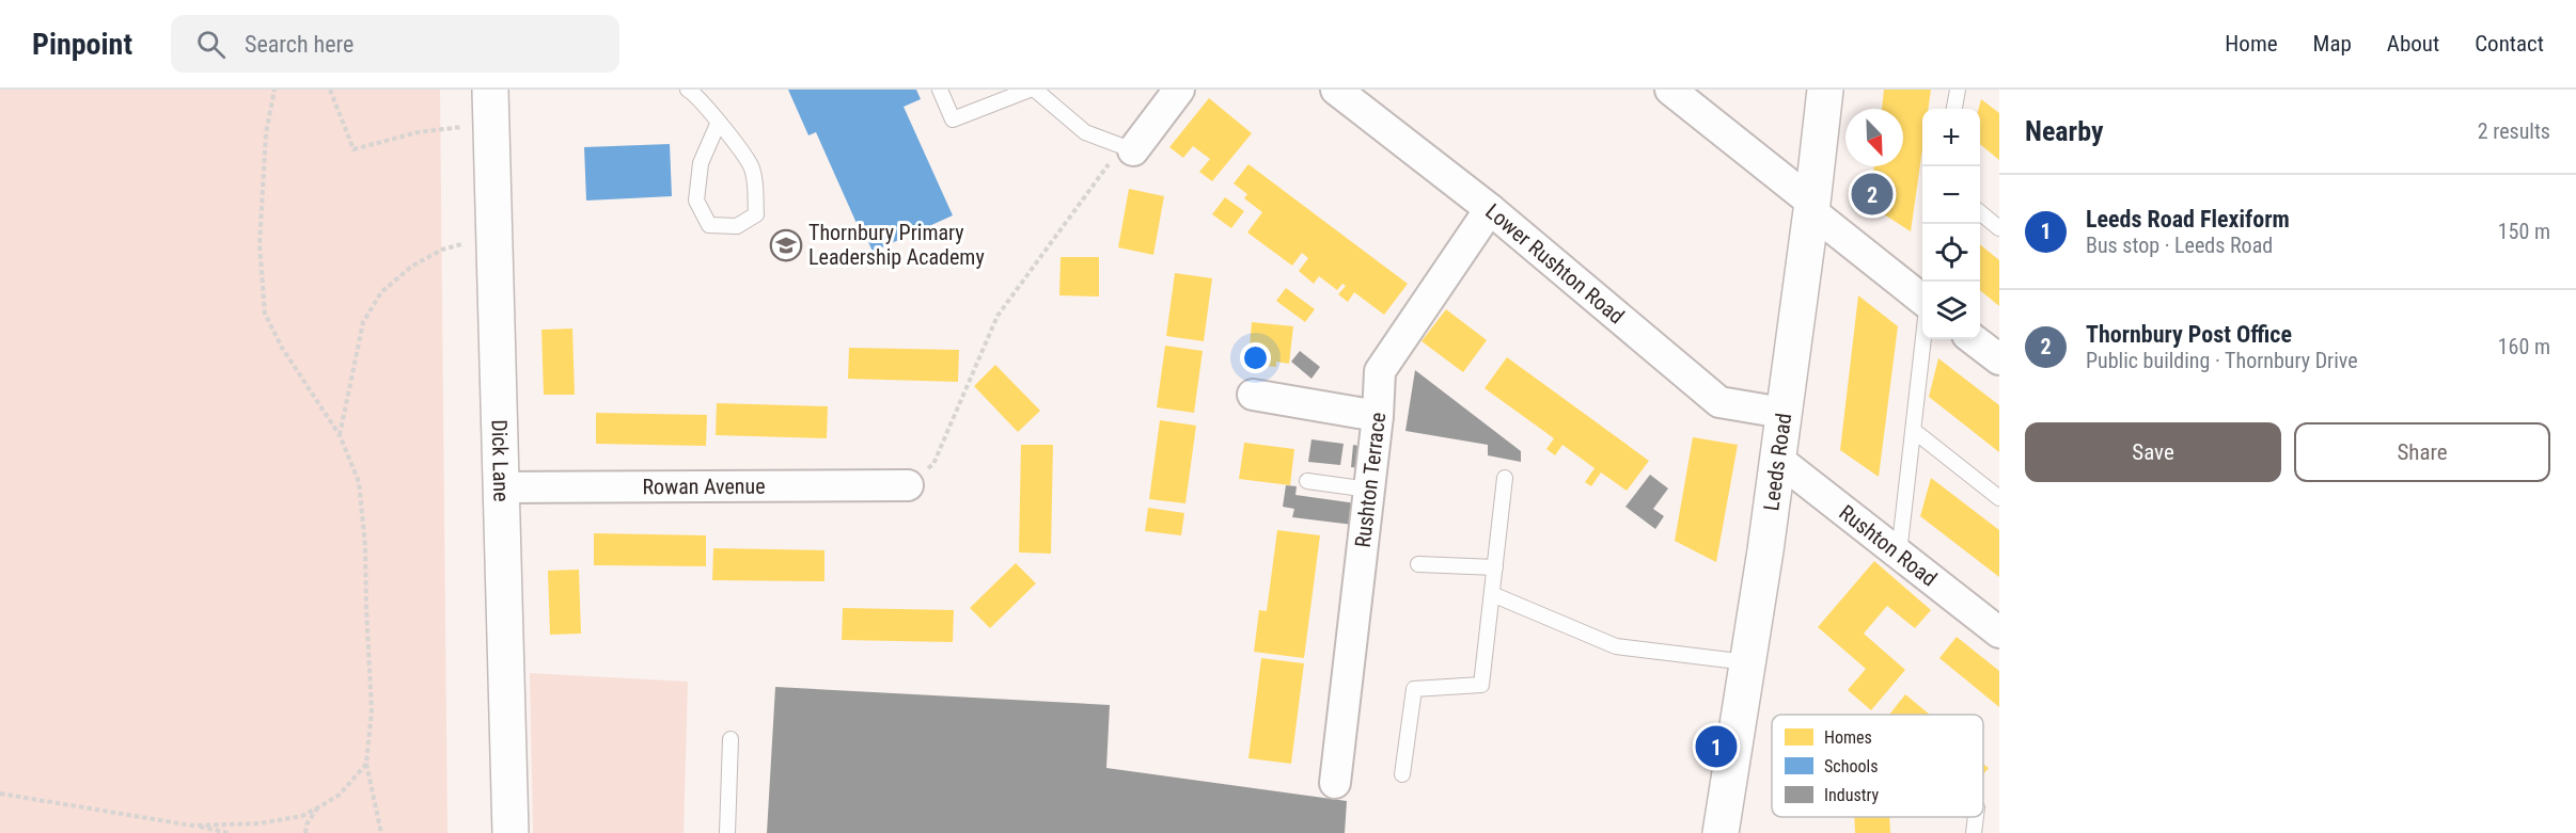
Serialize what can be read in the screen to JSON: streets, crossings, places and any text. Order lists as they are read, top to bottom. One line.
{"streets":{"main road":["Dick Lane","Leeds Road"],"street":["Lower Rushton Road","Rushton Terrace","Rowan Avenue","Rushton Road"]},"crossings":[["Lower Rushton Road","Leeds Road"],["Lower Rushton Road","Rushton Terrace"],["Dick Lane","Rowan Avenue"],["Leeds Road","Rushton Road"]],"places":{"school or university":["Thornbury Primary Leadership Academy"]},"legend":["Homes","Schools","Industry"],"north":"bottom right","page":{"header":"Pinpoint","search":"Search here","nav":["Home","Map","About","Contact"],"heading":["Nearby","2 results"],"map_buttons":["+","−"],"pins":["2","1"],"list":[{"mark":"1","name":"Leeds Road Flexiform","note":"Bus stop · Leeds Road","value":"150 m"},{"mark":"2","name":"Thornbury Post Office","note":"Public building · Thornbury Drive","value":"160 m"}],"buttons":["Save","Share"]}}
